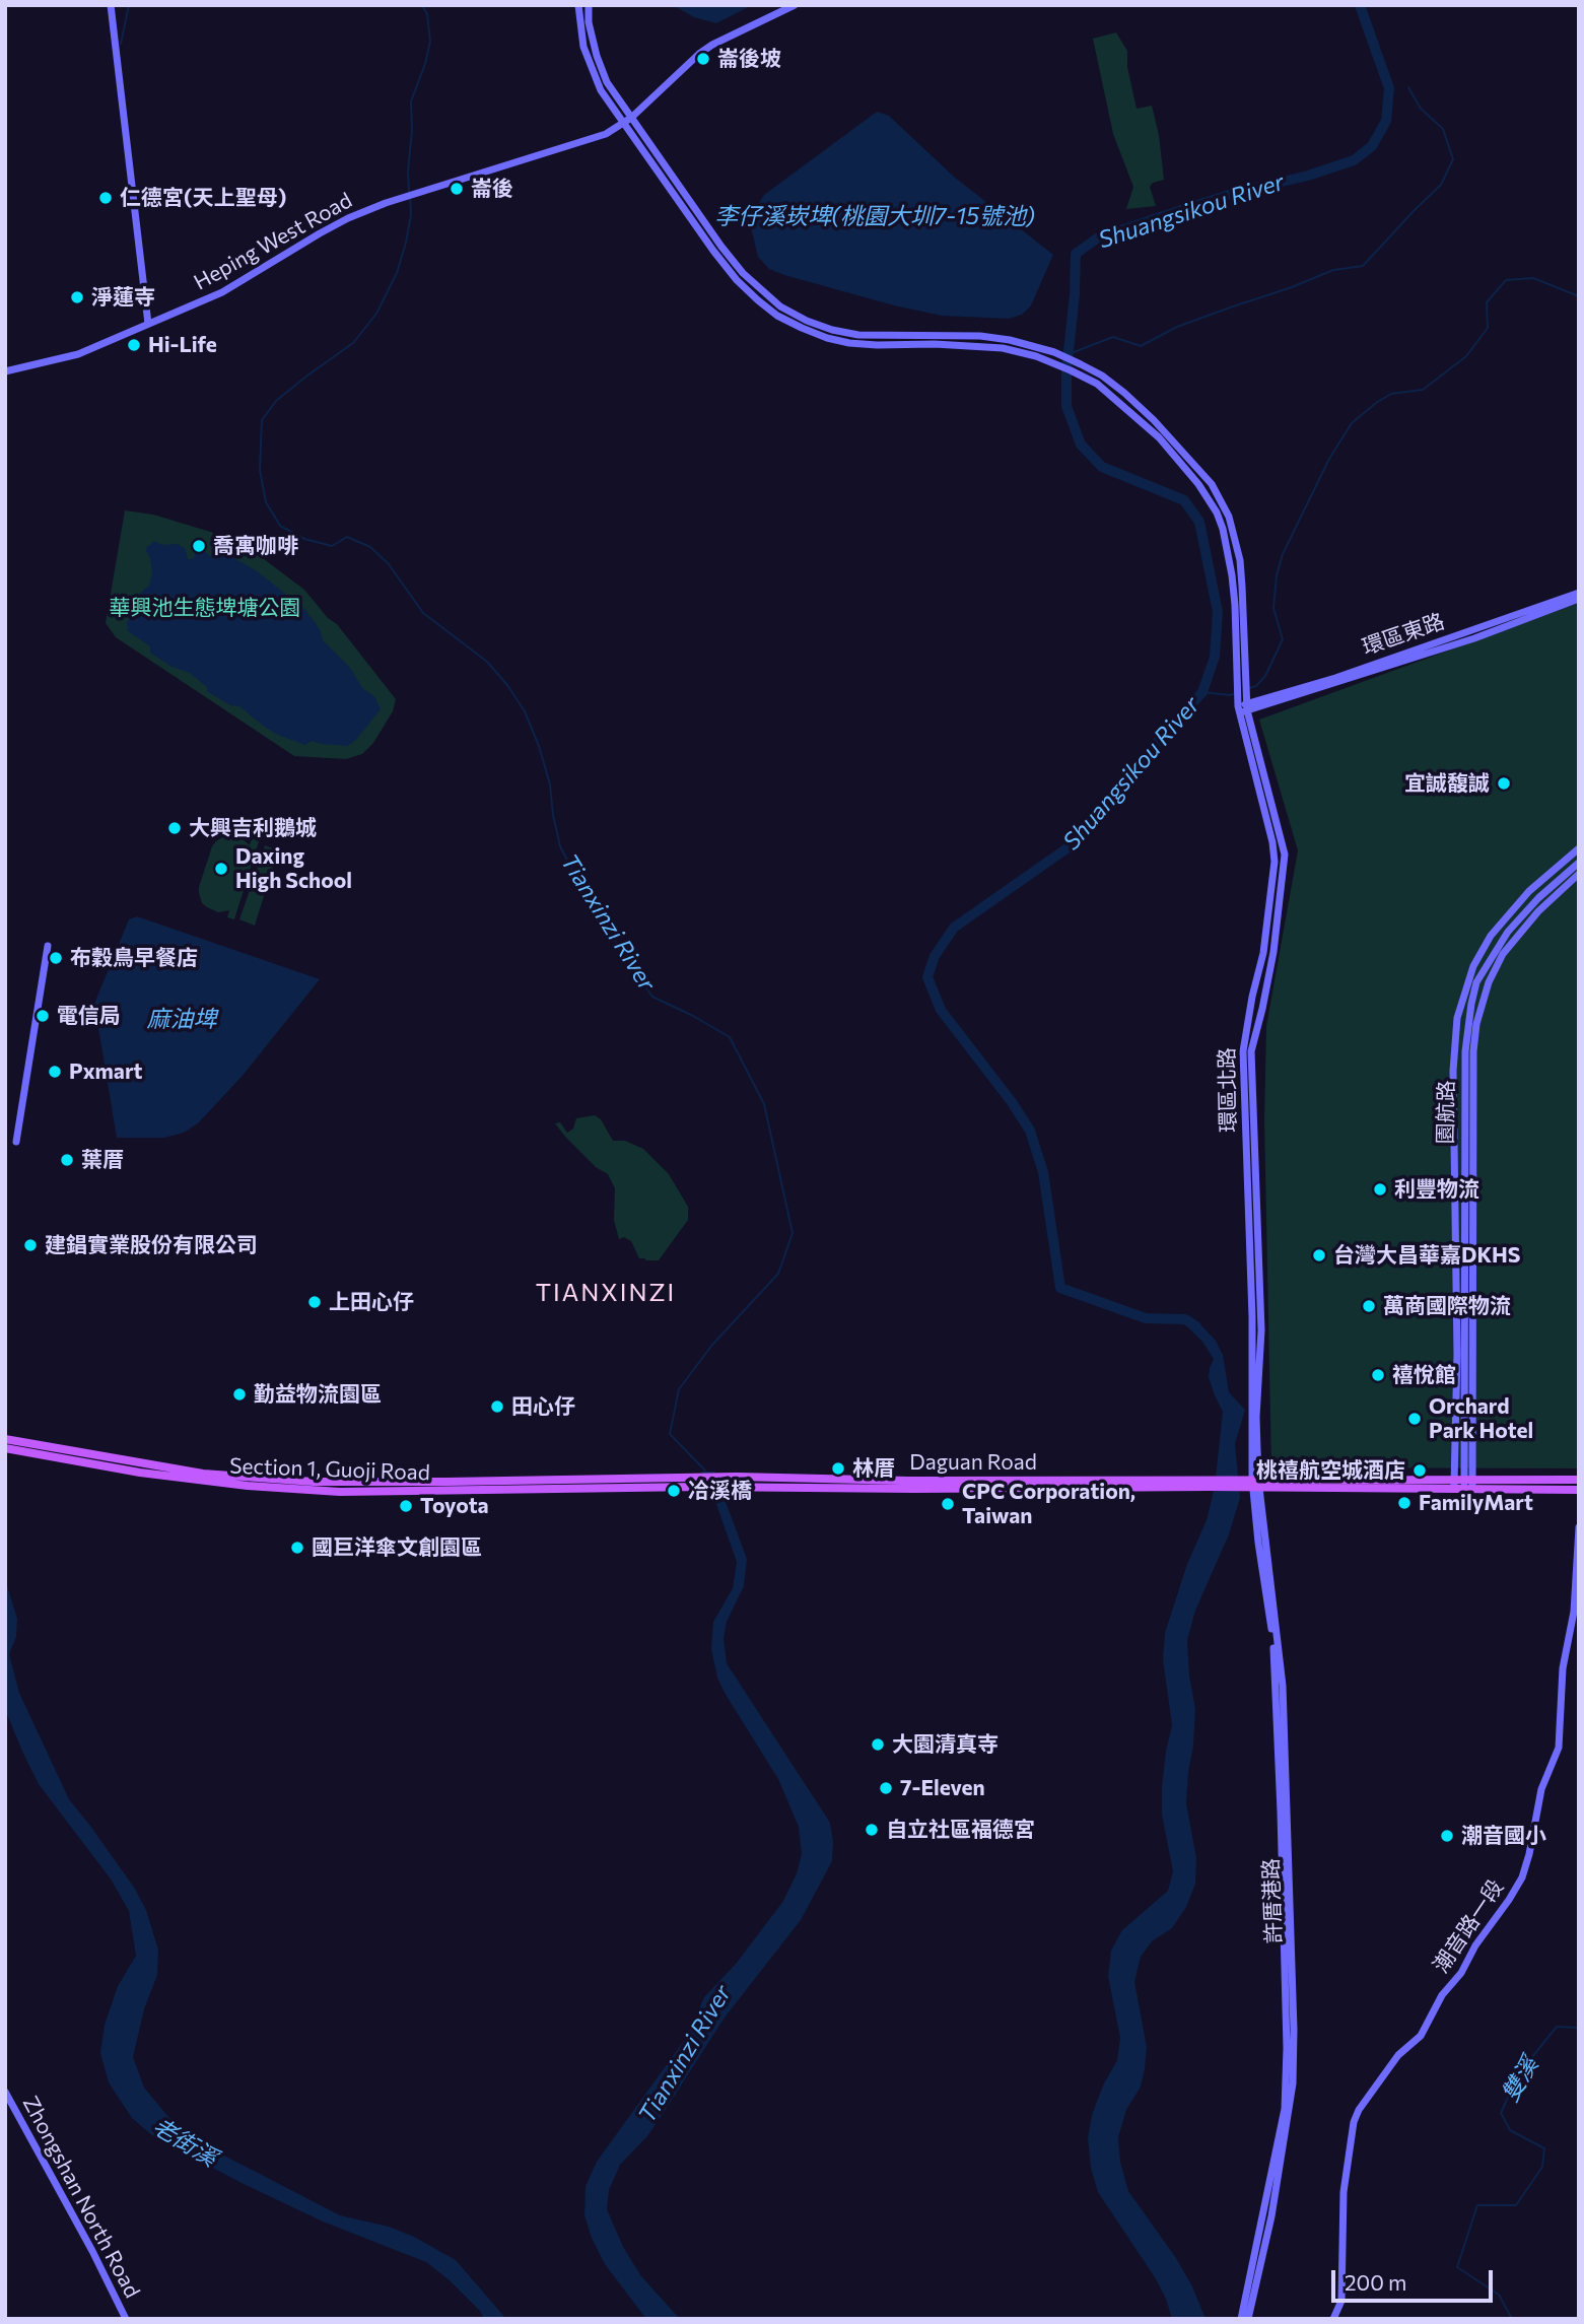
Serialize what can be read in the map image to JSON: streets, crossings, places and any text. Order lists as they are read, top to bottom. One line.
{"streets":{"main road":["Daguan Road","Section 1, Guoji Road"],"street":["Heping West Road","環區東路","環區北路","園航路","許厝港路","潮音路一段","Zhongshan North Road"]},"crossings":[["環區東路","環區北路"],["環區北路","許厝港路"],["Daguan Road","Section 1, Guoji Road"]],"districts":["TIANXINZI"],"water":["Shuangsikou River","李仔溪崁埤(桃園大圳7-15號池)","Tianxinzi River","麻油埤","雙溪","老街溪"],"parks":["華興池生態埤塘公園"],"places":["崙後坡","崙後","仁德宮(天上聖母)","淨蓮寺","Hi-Life","喬寓咖啡","宜誠馥誠","大興吉利鵝城","Daxing High School","布穀鳥早餐店","電信局","Pxmart","葉厝","利豐物流","建錩實業股份有限公司","台灣大昌華嘉DKHS","上田心仔","萬商國際物流","禧悅館","勤益物流園區","田心仔","Orchard Park Hotel","林厝","桃禧航空城酒店","冾溪橋","FamilyMart","CPC Corporation, Taiwan","Toyota","國巨洋傘文創園區","大園清真寺","7-Eleven","自立社區福德宮","潮音國小"],"scale_bar":"200 m"}
